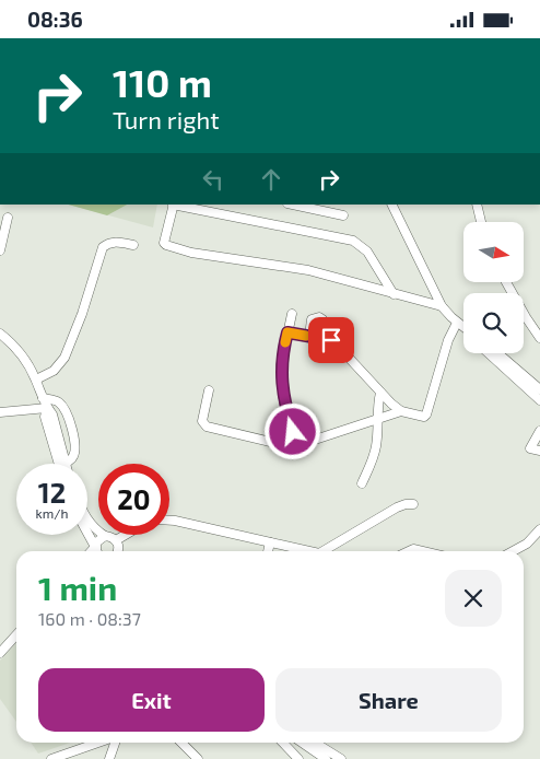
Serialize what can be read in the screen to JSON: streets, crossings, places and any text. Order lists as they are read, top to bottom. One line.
{"north":"right","page":{"status":"08:36","turn":["110 m","Turn right"],"speed":"12 km/h","limit":"20","heading":["1 min","160 m · 08:37"],"buttons":["Exit","Share"]}}
